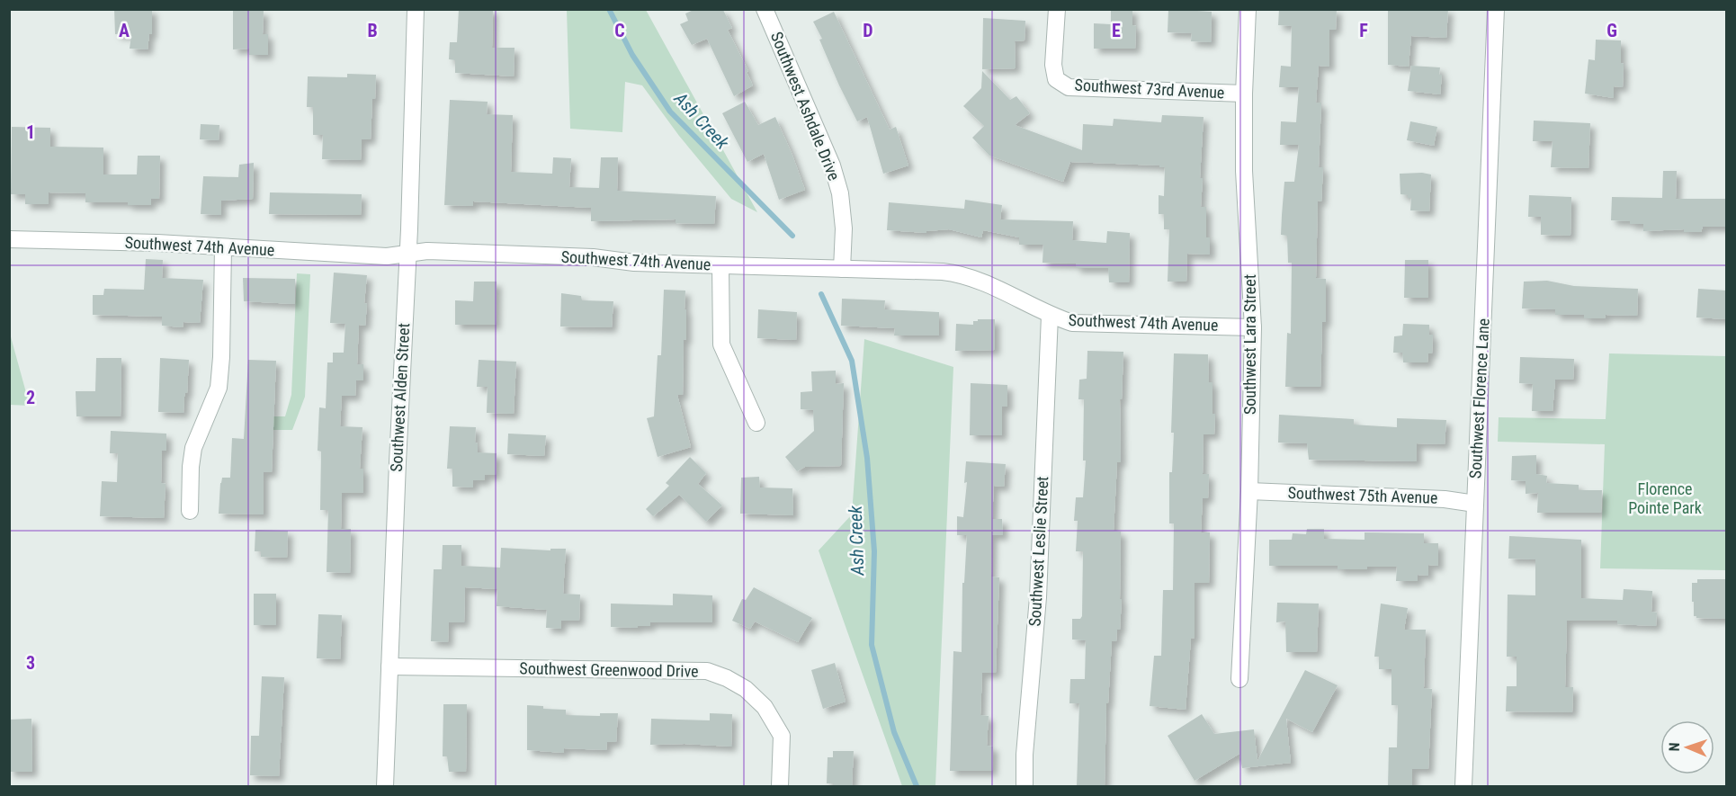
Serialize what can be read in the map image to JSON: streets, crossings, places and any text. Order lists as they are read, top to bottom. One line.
{"streets":{"street":["Southwest 73rd Avenue","Southwest Ashdale Drive","Southwest 74th Avenue","Southwest Lara Street","Southwest Alden Street","Southwest Florence Lane","Southwest 75th Avenue","Southwest Leslie Street","Southwest Greenwood Drive"]},"crossings":[["Southwest 73rd Avenue","Southwest Lara Street"],["Southwest Ashdale Drive","Southwest 74th Avenue"],["Southwest 74th Avenue","Southwest Lara Street"],["Southwest 74th Avenue","Southwest Alden Street"],["Southwest 74th Avenue","Southwest Leslie Street"],["Southwest Lara Street","Southwest 75th Avenue"],["Southwest Alden Street","Southwest Greenwood Drive"],["Southwest Florence Lane","Southwest 75th Avenue"]],"water":["Ash Creek"],"parks":["Florence Pointe Park"],"north":"left","grid":{"columns":["A","B","C","D","E","F","G"],"rows":["1","2","3"]}}
